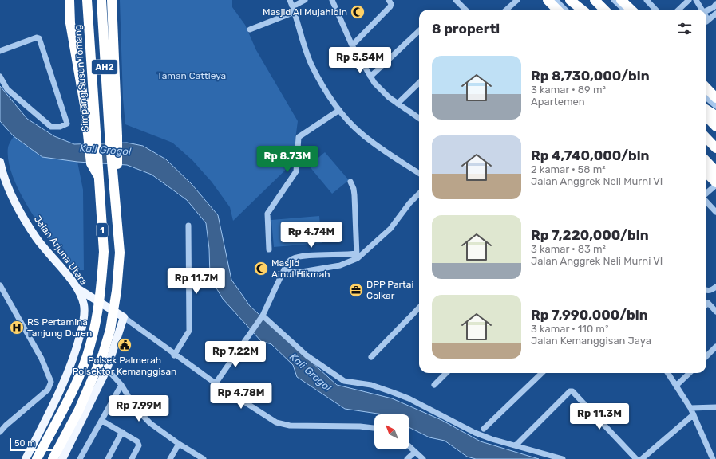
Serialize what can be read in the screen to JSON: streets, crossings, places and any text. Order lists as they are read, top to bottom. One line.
{"streets":{"highway":["AH2","Simpang Susun Tomang","1"],"main road":["Jalan Arjuna Utara"]},"crossings":[["AH2","1"],["Simpang Susun Tomang","1"]],"water":["Kali Grogol"],"parks":["Taman Cattleya"],"places":{"mosque":["Masjid Al Mujahidin","Masjid Ainul Hikmah"],"office":["DPP Partai Golkar"],"hospital":["RS Pertamina Tanjung Duren"],"public building":["Polsek Palmerah Polsektor Kemanggisan"]},"scale_bar":"50 m","north":"top left","page":{"heading":"8 properti","price":["Rp 5.54M","Rp 8.73M","Rp 4.74M","Rp 11.7M","Rp 7.22M","Rp 4.78M","Rp 7.99M","Rp 11.3M"],"list":[{"name":"Rp 8,730,000/bln","note":"3 kamar · 89 m² · Apartemen"},{"name":"Rp 4,740,000/bln","note":"2 kamar · 58 m² · Jalan Anggrek Neli Murni VI"},{"name":"Rp 7,220,000/bln","note":"3 kamar · 83 m² · Jalan Anggrek Neli Murni VI"},{"name":"Rp 7,990,000/bln","note":"3 kamar · 110 m² · Jalan Kemanggisan Jaya"}],"scale":"50 m"}}
